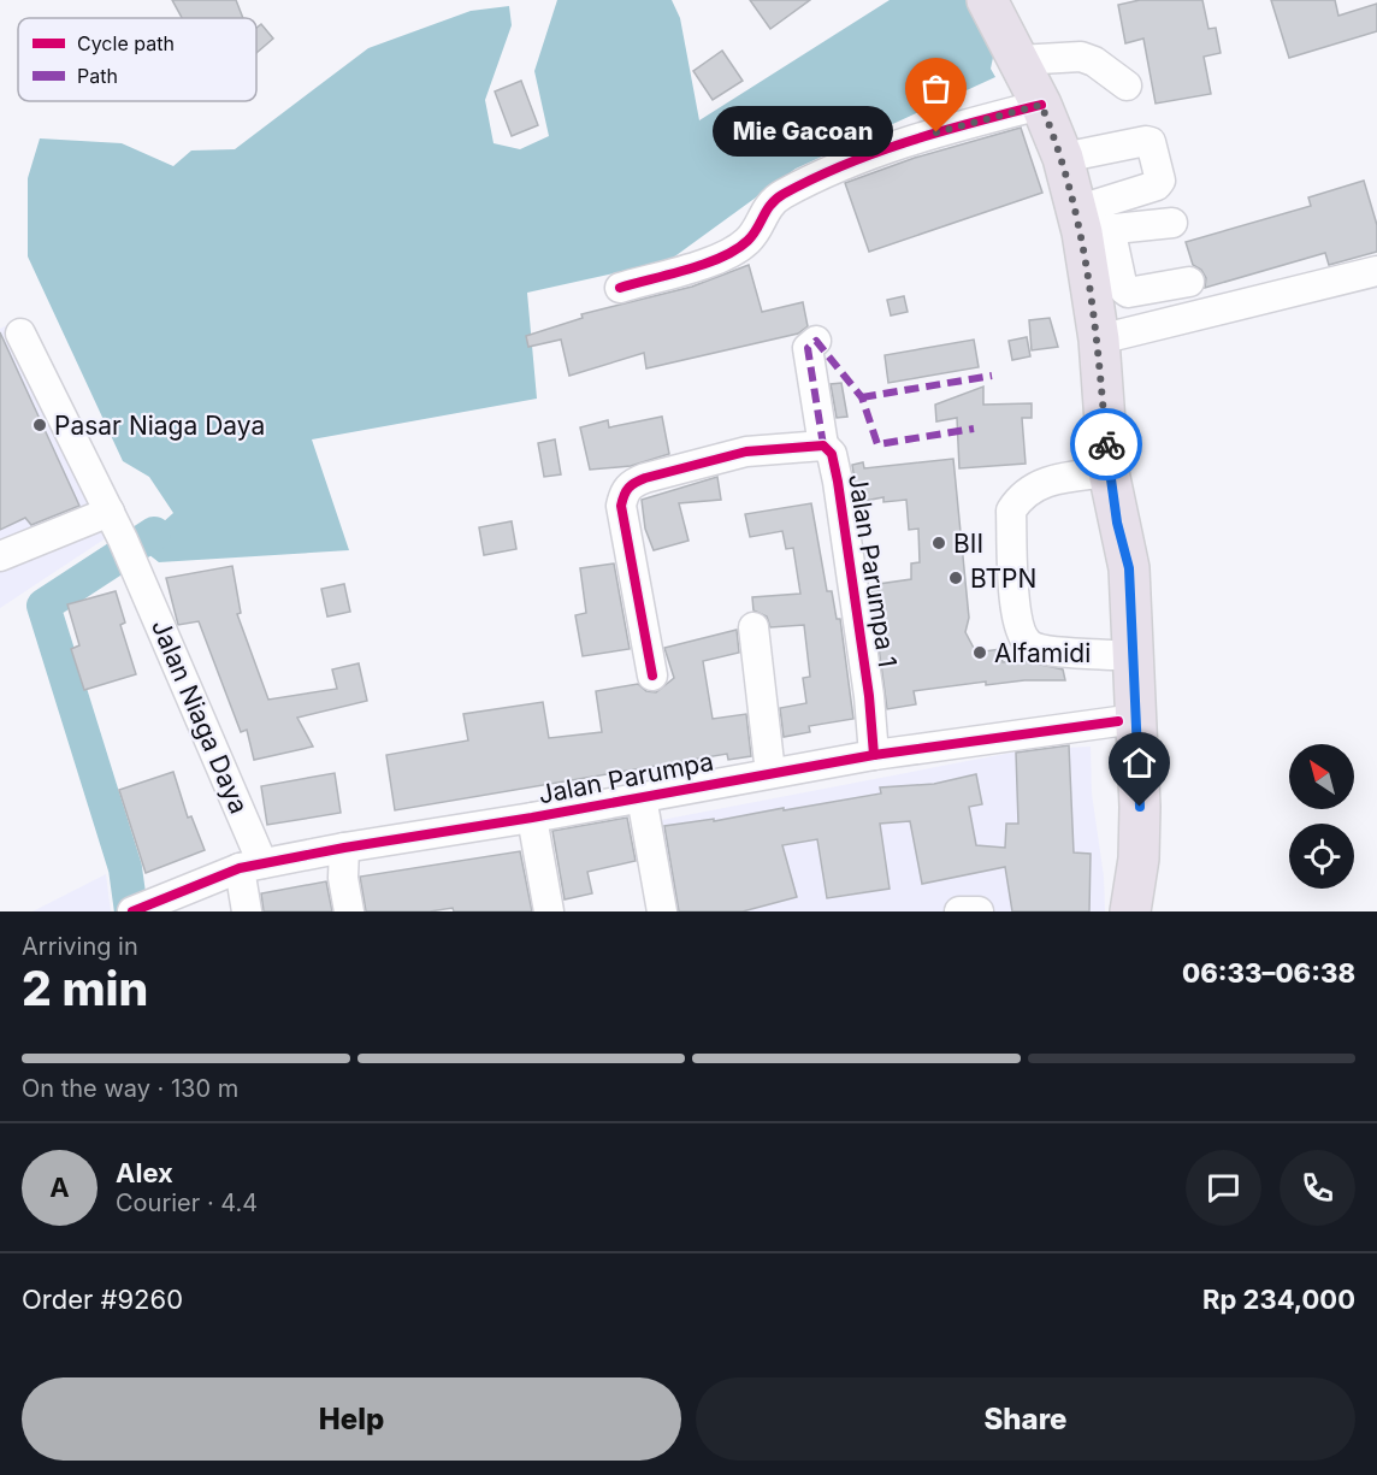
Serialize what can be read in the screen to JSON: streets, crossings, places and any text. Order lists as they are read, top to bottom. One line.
{"streets":{"street":["Jalan Parumpa 1","Jalan Niaga Daya","Jalan Parumpa"]},"crossings":[["Jalan Parumpa 1","Jalan Parumpa"],["Jalan Niaga Daya","Jalan Parumpa"]],"places":["Mie Gacoan","Pasar Niaga Daya","BII","BTPN","Alfamidi"],"legend":["Cycle path","Path"],"north":"top left","page":{"bubble":"Mie Gacoan","heading":["2 min","Arriving in","06:33–06:38"],"panel":["Alex","Courier · 4.4","Order #9260","Rp 234,000"],"bar":"On the way · 130 m","round":"A","buttons":["Help","Share"]}}
